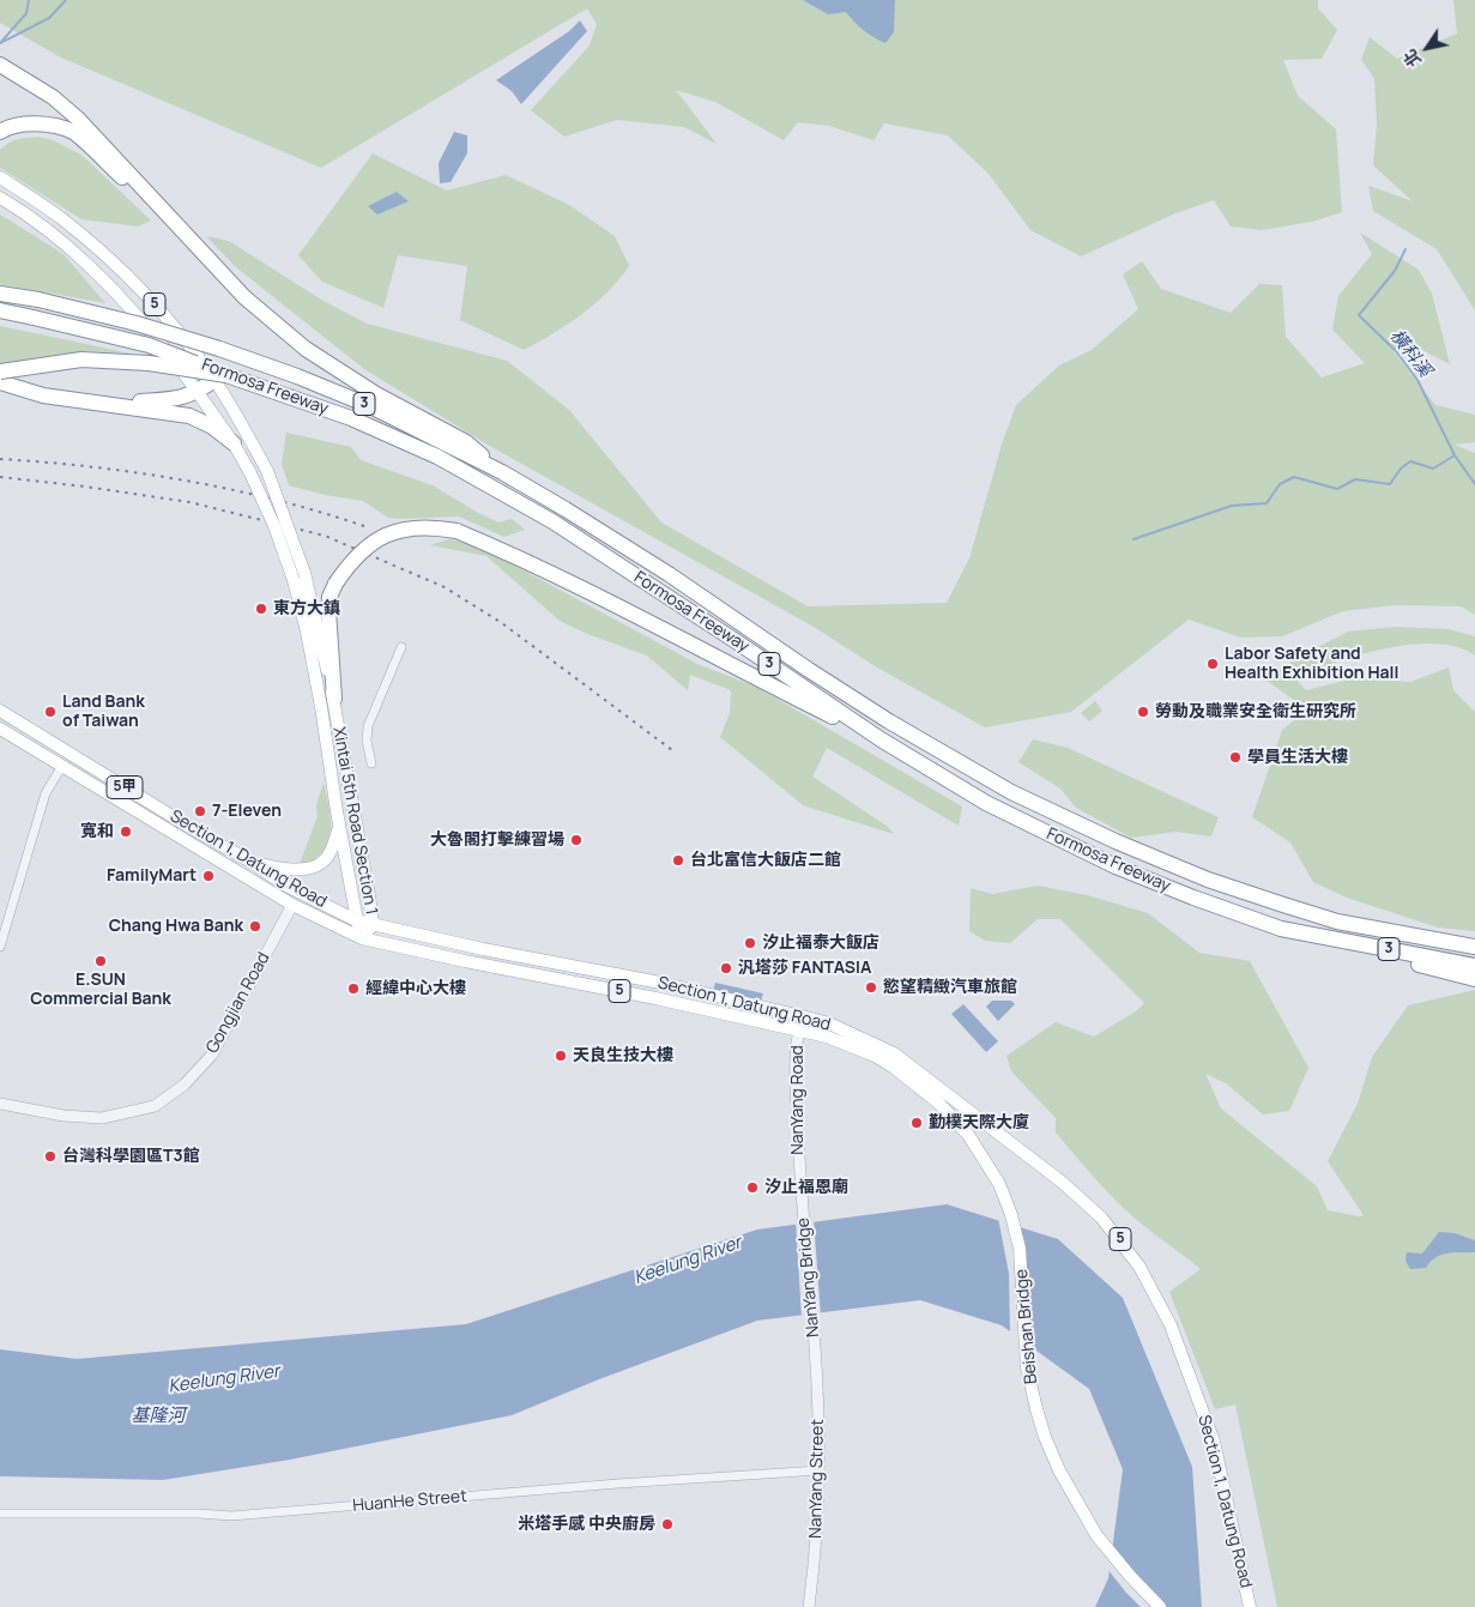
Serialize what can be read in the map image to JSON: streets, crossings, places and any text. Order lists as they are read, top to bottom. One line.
{"streets":{"highway":["Formosa Freeway","3"],"main road":["5","5甲","Xintai 5th Road Section 1","Section 1, Datung Road","Beishan Bridge"],"street":["Gongjian Road","NanYang Road","NanYang Bridge","NanYang Street","HuanHe Street"]},"crossings":[["Formosa Freeway","Xintai 5th Road Section 1"],["Xintai 5th Road Section 1","Section 1, Datung Road"],["Section 1, Datung Road","Gongjian Road"],["Section 1, Datung Road","NanYang Road"],["Section 1, Datung Road","Beishan Bridge"],["NanYang Road","NanYang Bridge"],["NanYang Bridge","NanYang Street"],["NanYang Street","HuanHe Street"]],"water":["橫科溪","Keelung River","基隆河"],"places":["東方大鎮","Labor Safety and Health Exhibition Hall","Land Bank of Taiwan","勞動及職業安全衛生研究所","學員生活大樓","7-Eleven","寬和","大魯閣打擊練習場","台北富信大飯店二館","FamilyMart","Chang Hwa Bank","汐止福泰大飯店","E.SUN Commercial Bank","汎塔莎 FANTASIA","慾望精緻汽車旅館","經緯中心大樓","天良生技大樓","勤樸天際大廈","台灣科學園區T3館","汐止福恩廟","米塔手感 中央廚房"],"north":"bottom left"}
